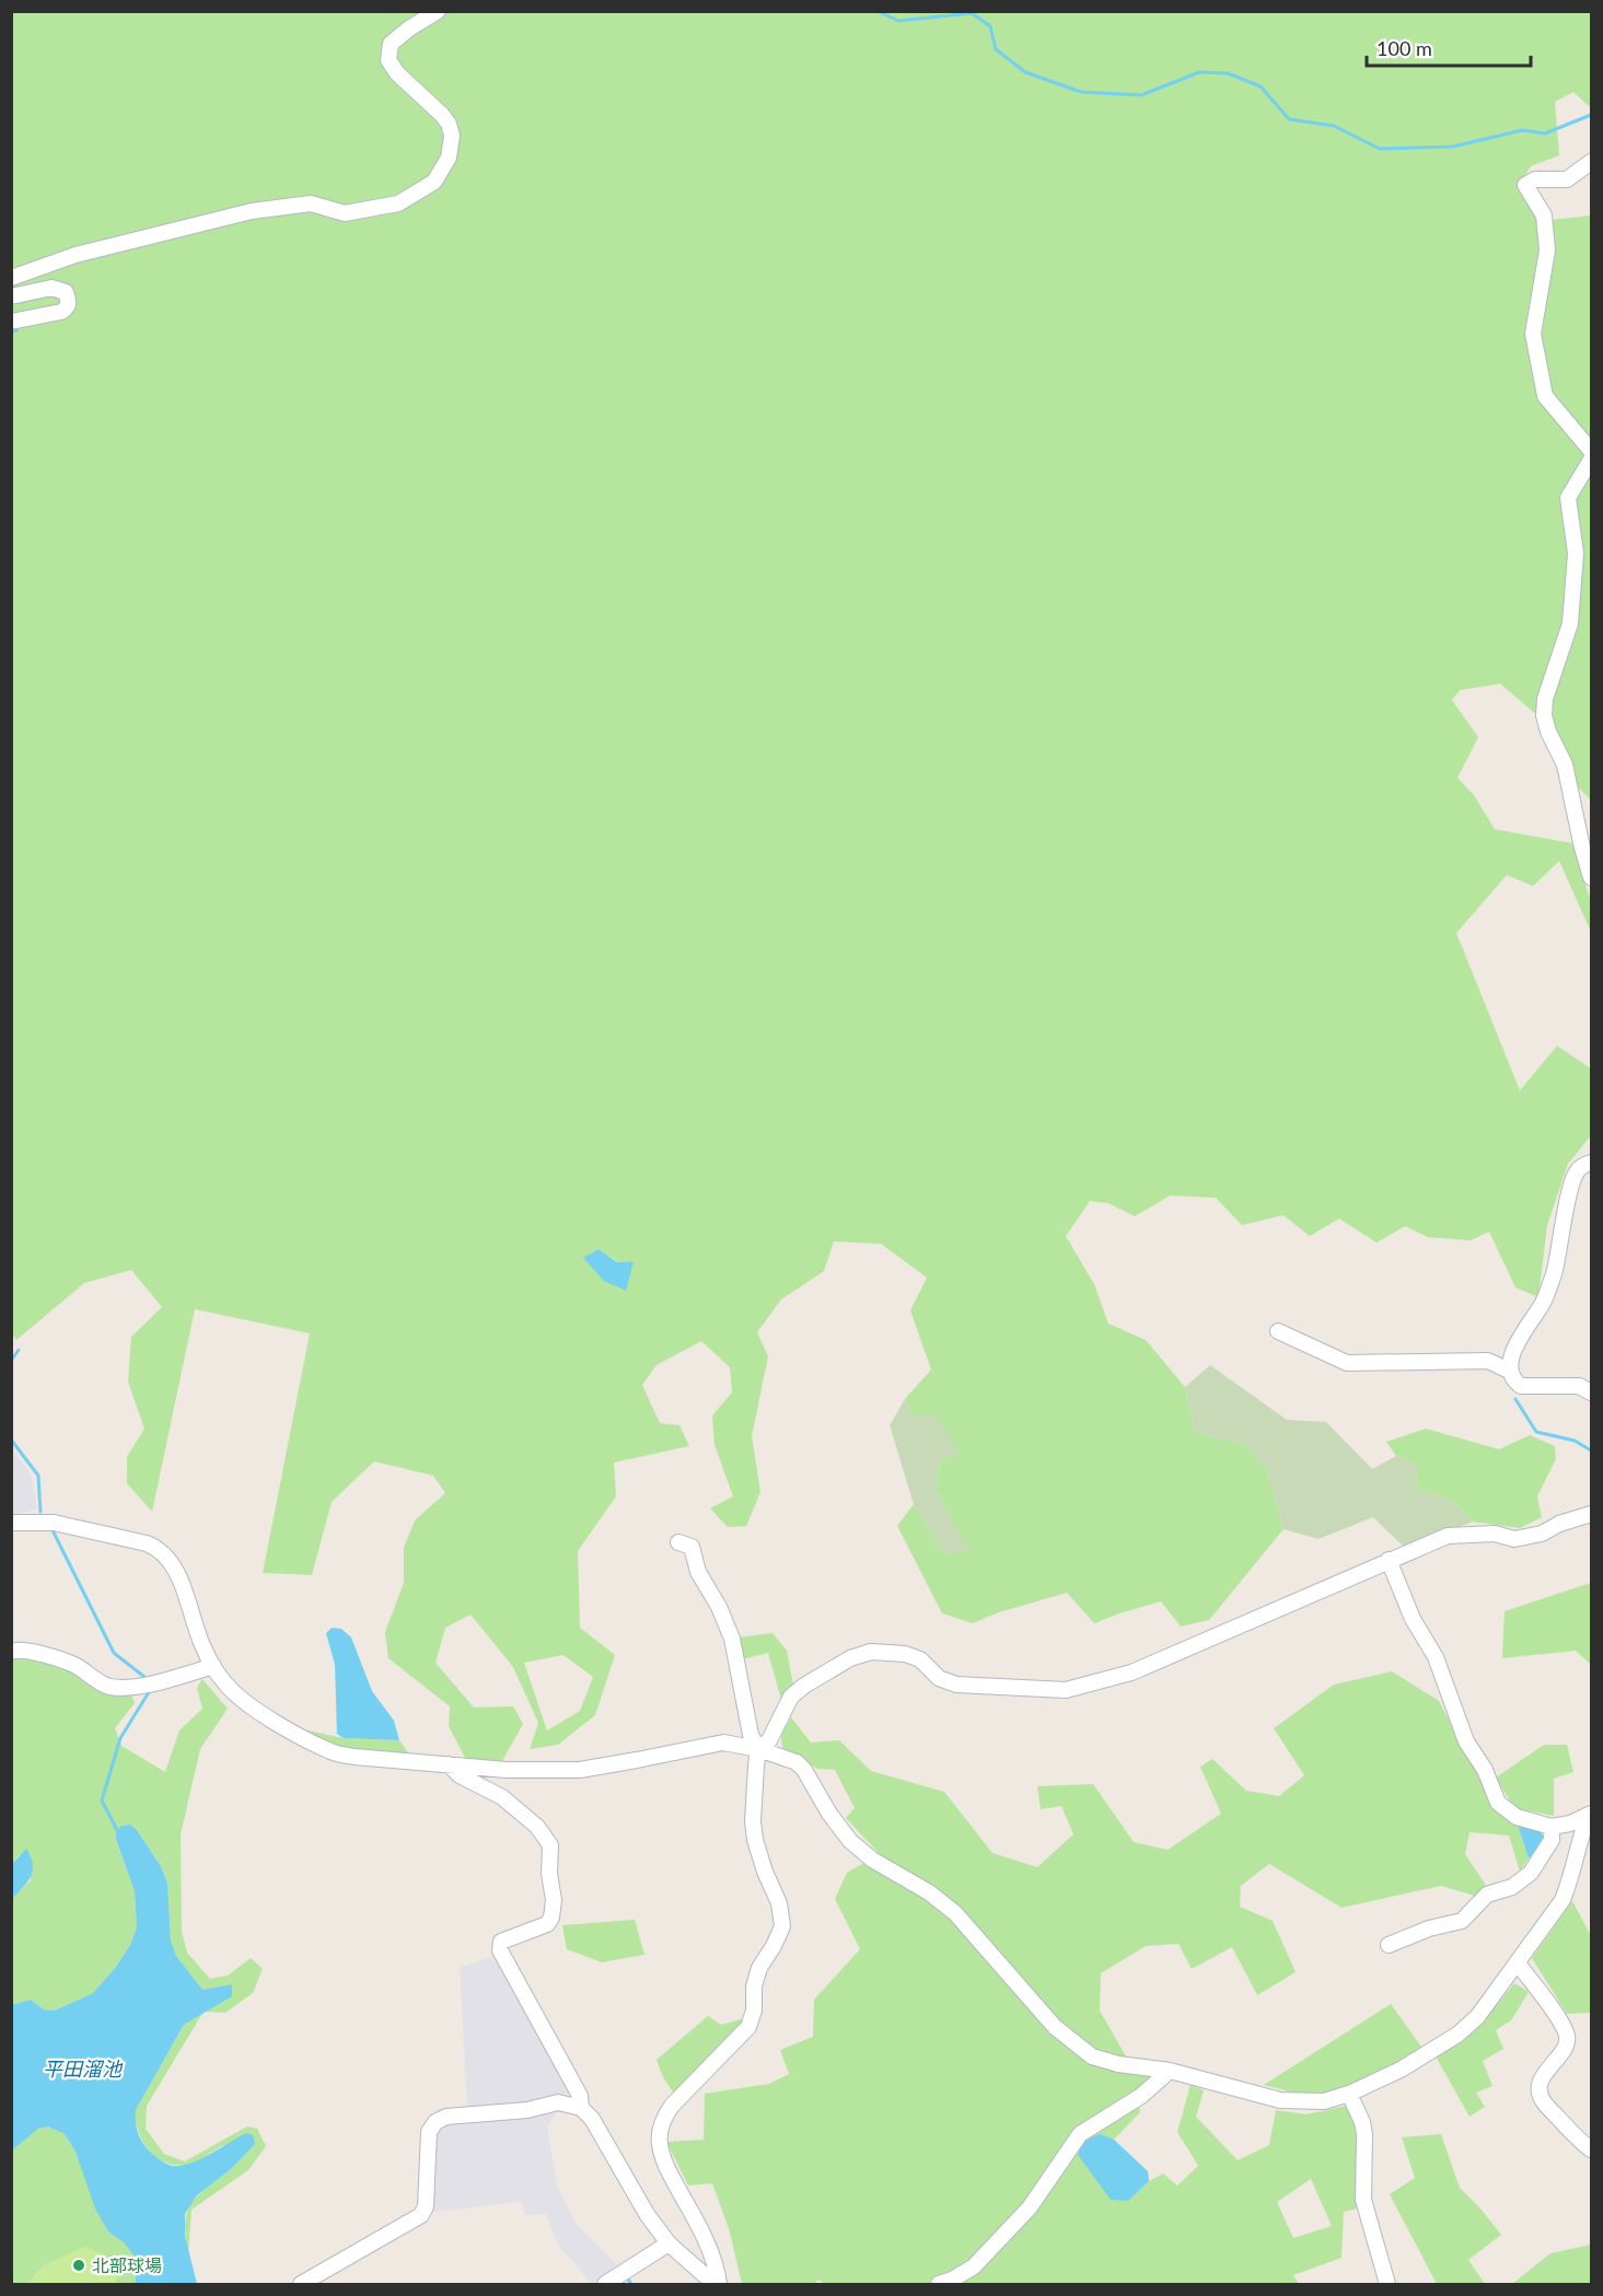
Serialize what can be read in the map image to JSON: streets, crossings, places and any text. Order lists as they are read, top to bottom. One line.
{"water":["平田溜池"],"places":["北部球場"],"scale_bar":"100 m"}
